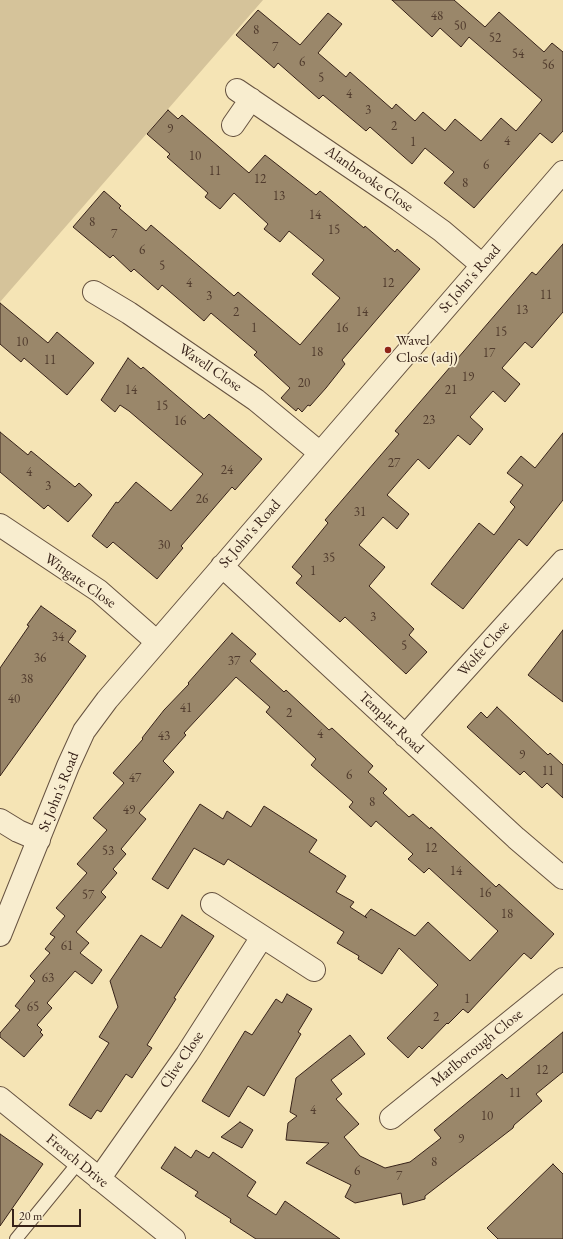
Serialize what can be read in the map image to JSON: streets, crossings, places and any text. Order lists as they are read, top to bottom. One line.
{"streets":{"street":["Alanbrooke Close","St John's Road","Wavell Close","Wingate Close","Wolfe Close","Templar Road","Marlborough Close","Clive Close","French Drive"]},"crossings":[["Alanbrooke Close","St John's Road"],["St John's Road","Wavell Close"],["St John's Road","Wingate Close"],["St John's Road","Templar Road"],["Wolfe Close","Templar Road"],["Clive Close","French Drive"]],"places":["Wavel Close (adj)"],"house_numbers":["48","50","8","52","7","54","6","56","5","4","3","2","9","4","1","10","6","11","12","8","13","14","8","15","7","6","5","4","12","11","3","13","2","14","1","16","15","10","18","17","11","19","20","14","21","15","23","16","27","24","4","3","26","31","30","35","1","3","34","5","36","37","38","40","41","2","4","43","9","11","6","47","8","49","12","53","14","16","57","18","61","63","1","65","2","12","11","4","10","9","8","6","7"],"scale_bar":"20 m"}
